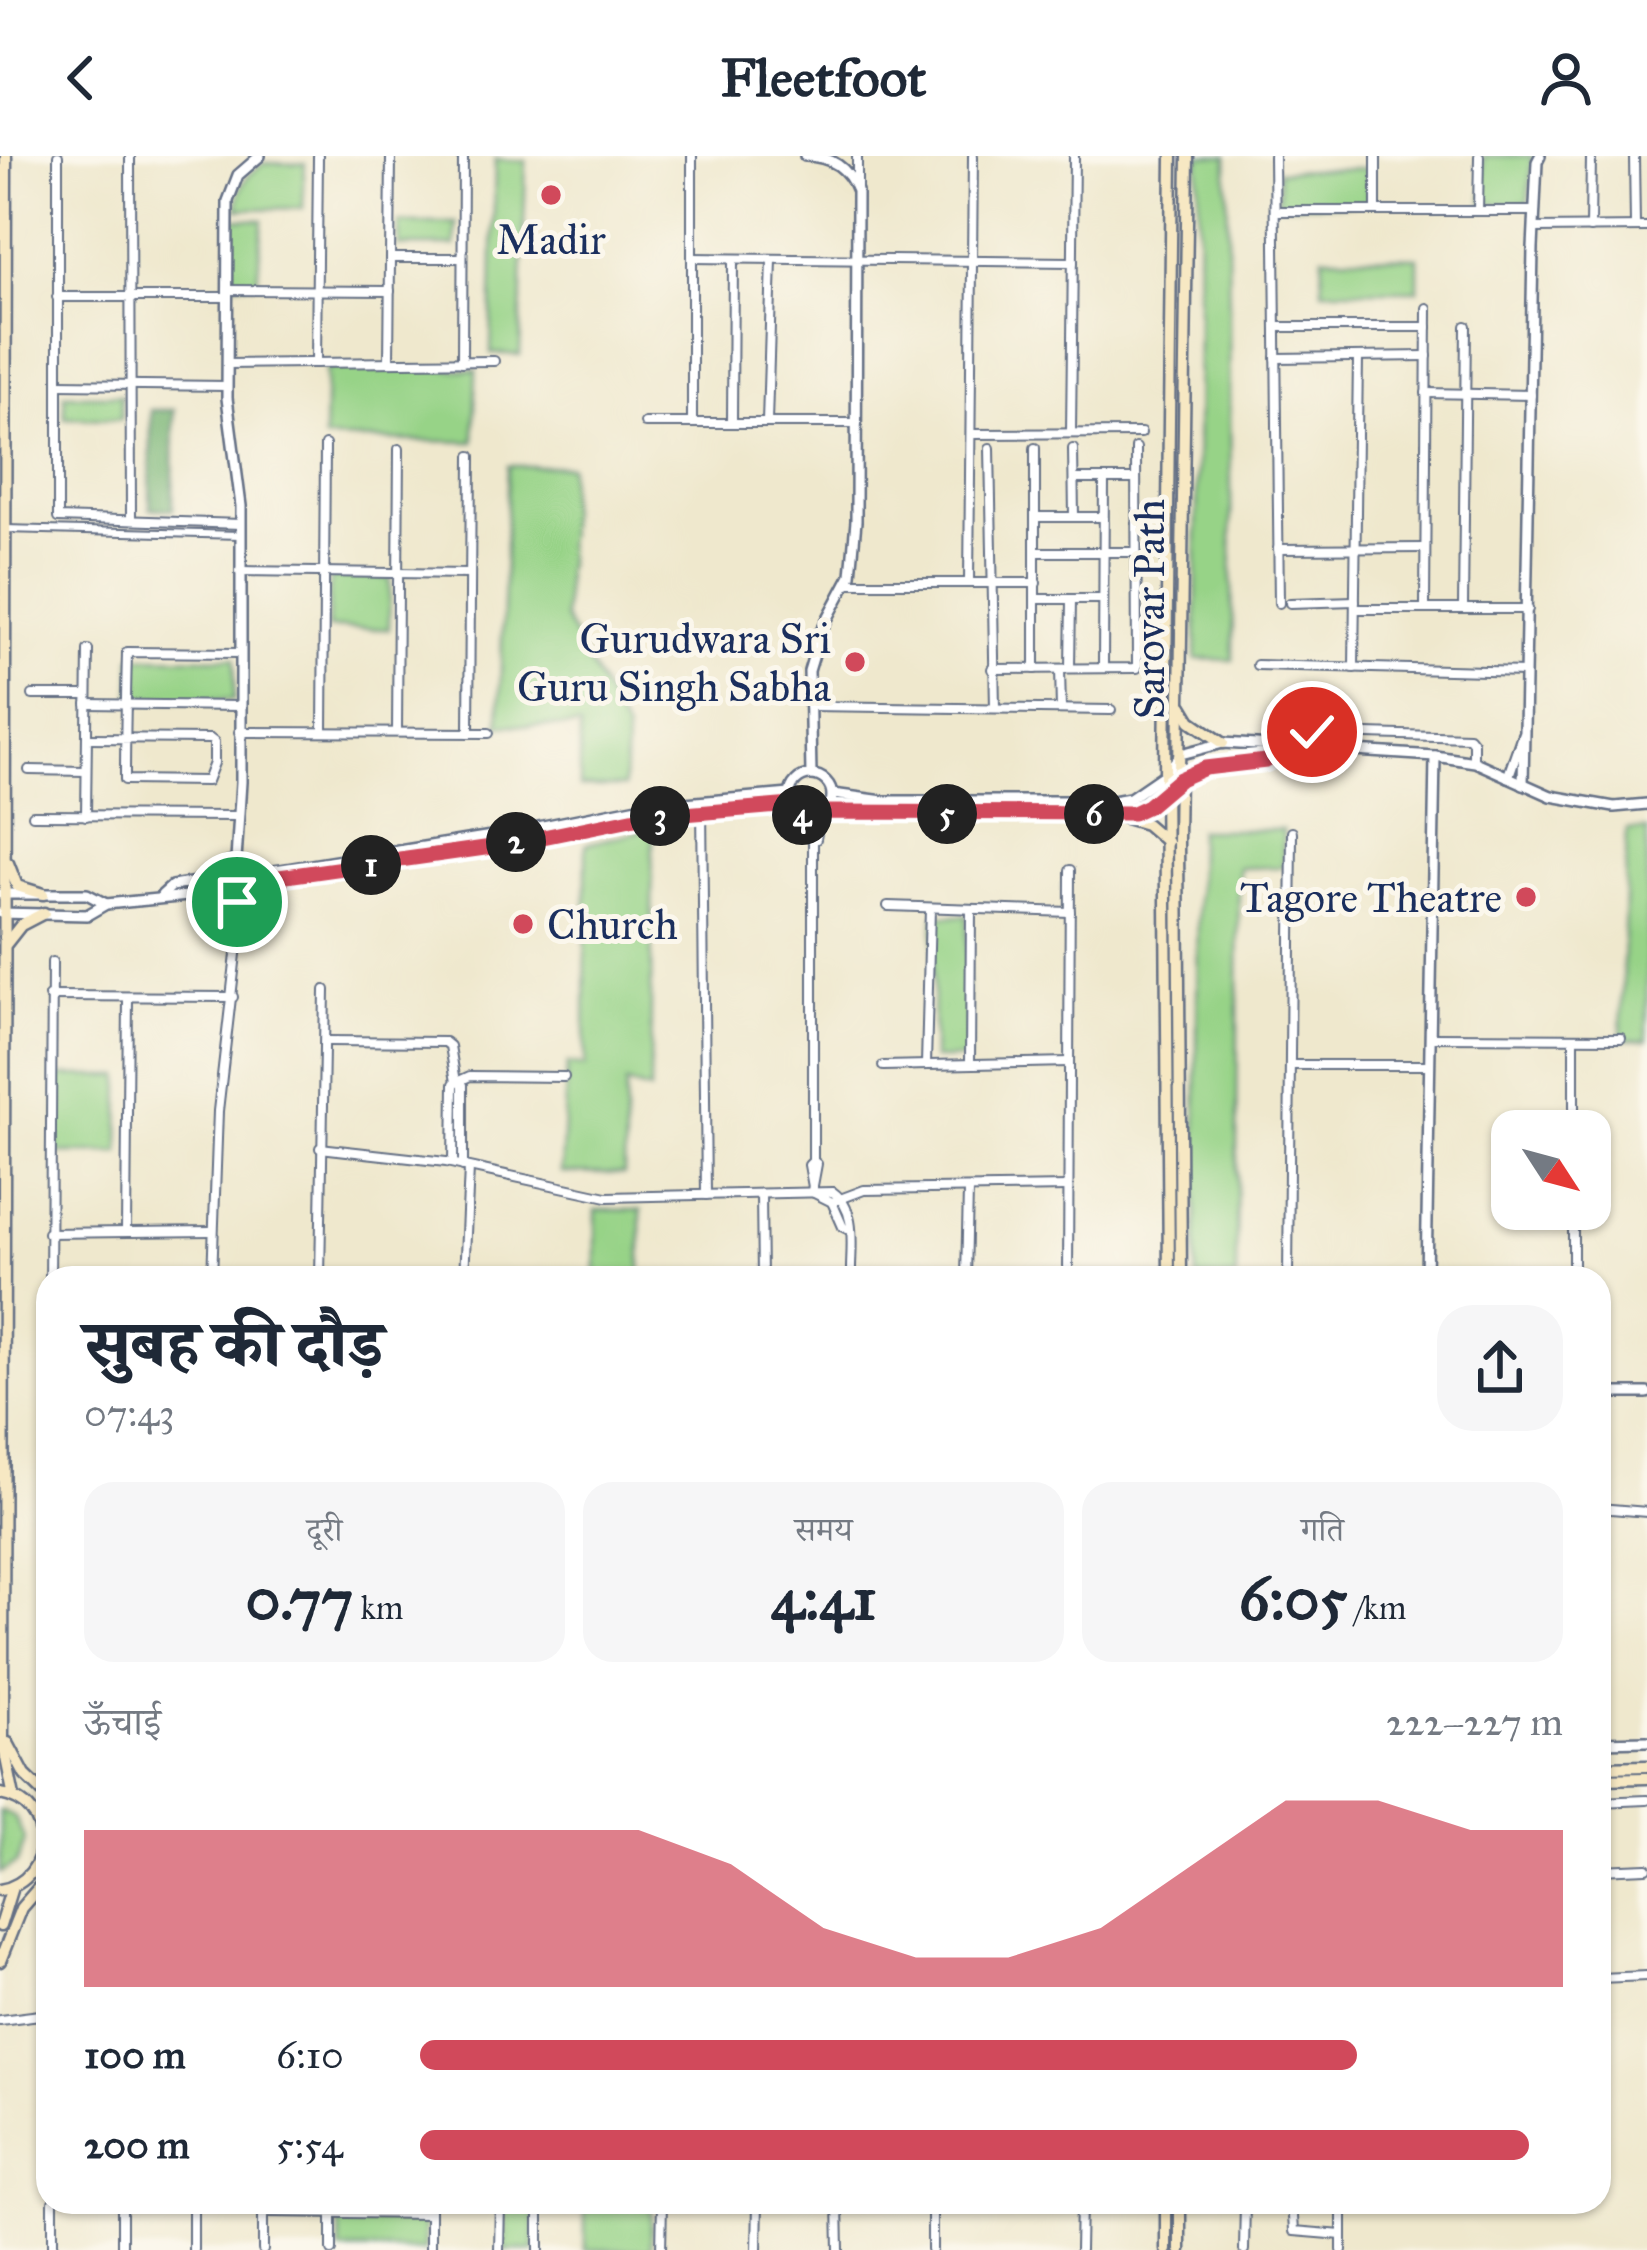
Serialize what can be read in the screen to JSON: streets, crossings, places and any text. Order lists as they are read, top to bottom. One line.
{"streets":{"main road":["Sarovar Path"]},"places":["Madir","Gurudwara Sri Guru Singh Sabha","Tagore Theatre","Church"],"north":"bottom right","page":{"header":"Fleetfoot","pins":["5","6","4","3","2","1"],"heading":["सुबह की दौड़","07:43"],"stats":[["दूरी","0.77 km"],["समय","4:41"],["गति","6:05 /km"]],"chart":["ऊँचाई","222–227 m"],"list":[{"name":"100 m","note":"6:10"},{"name":"200 m","note":"5:54"}]}}
